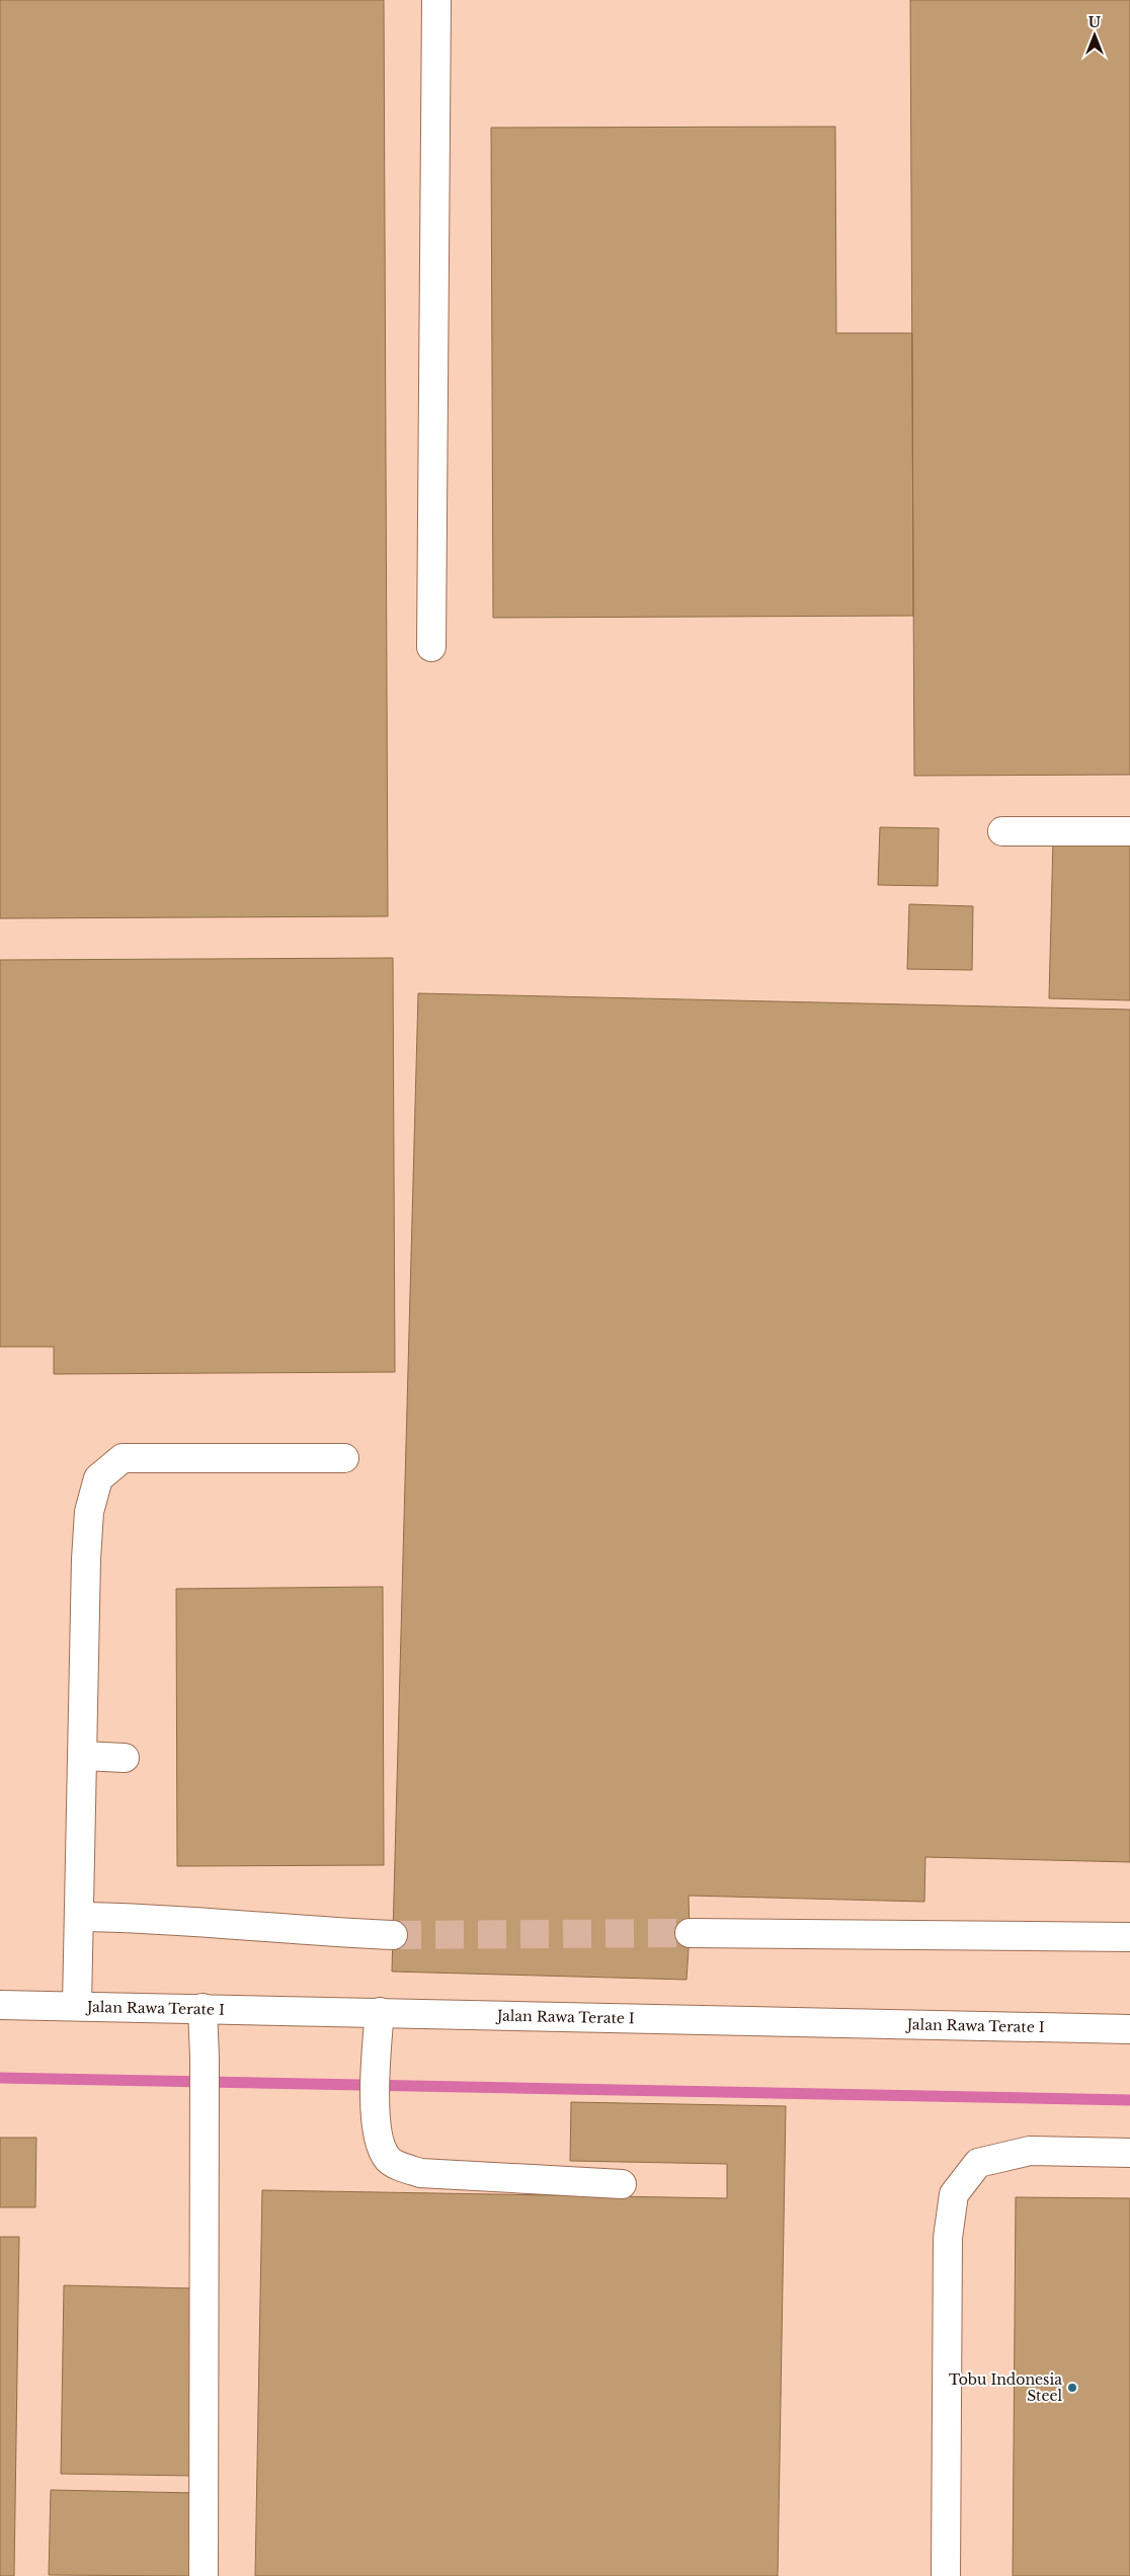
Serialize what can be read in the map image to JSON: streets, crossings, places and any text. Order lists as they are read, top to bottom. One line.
{"streets":{"street":["Jalan Rawa Terate I"]},"places":["Tobu Indonesia Steel"],"north":"top"}
